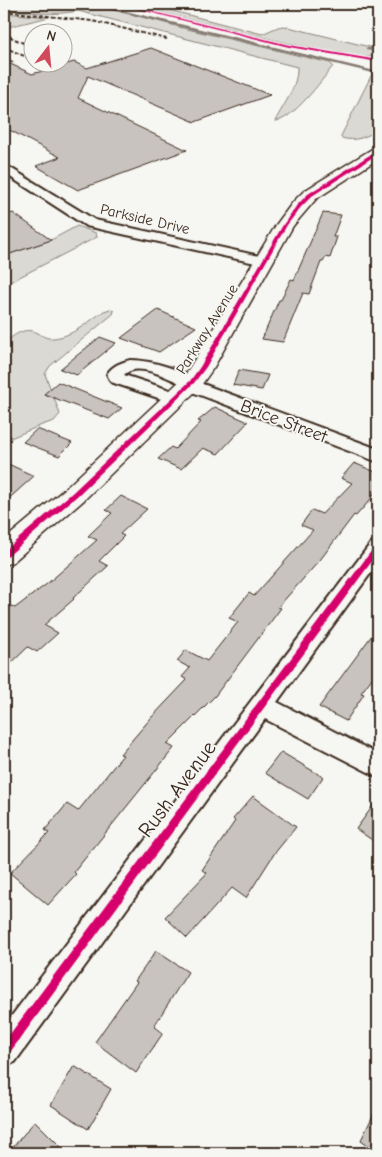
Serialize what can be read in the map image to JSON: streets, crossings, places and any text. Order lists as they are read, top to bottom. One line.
{"streets":{"street":["Parkside Drive","Parkway Avenue","Brice Street","Rush Avenue"]},"crossings":[["Parkside Drive","Parkway Avenue"],["Parkway Avenue","Brice Street"]],"north":"top"}
